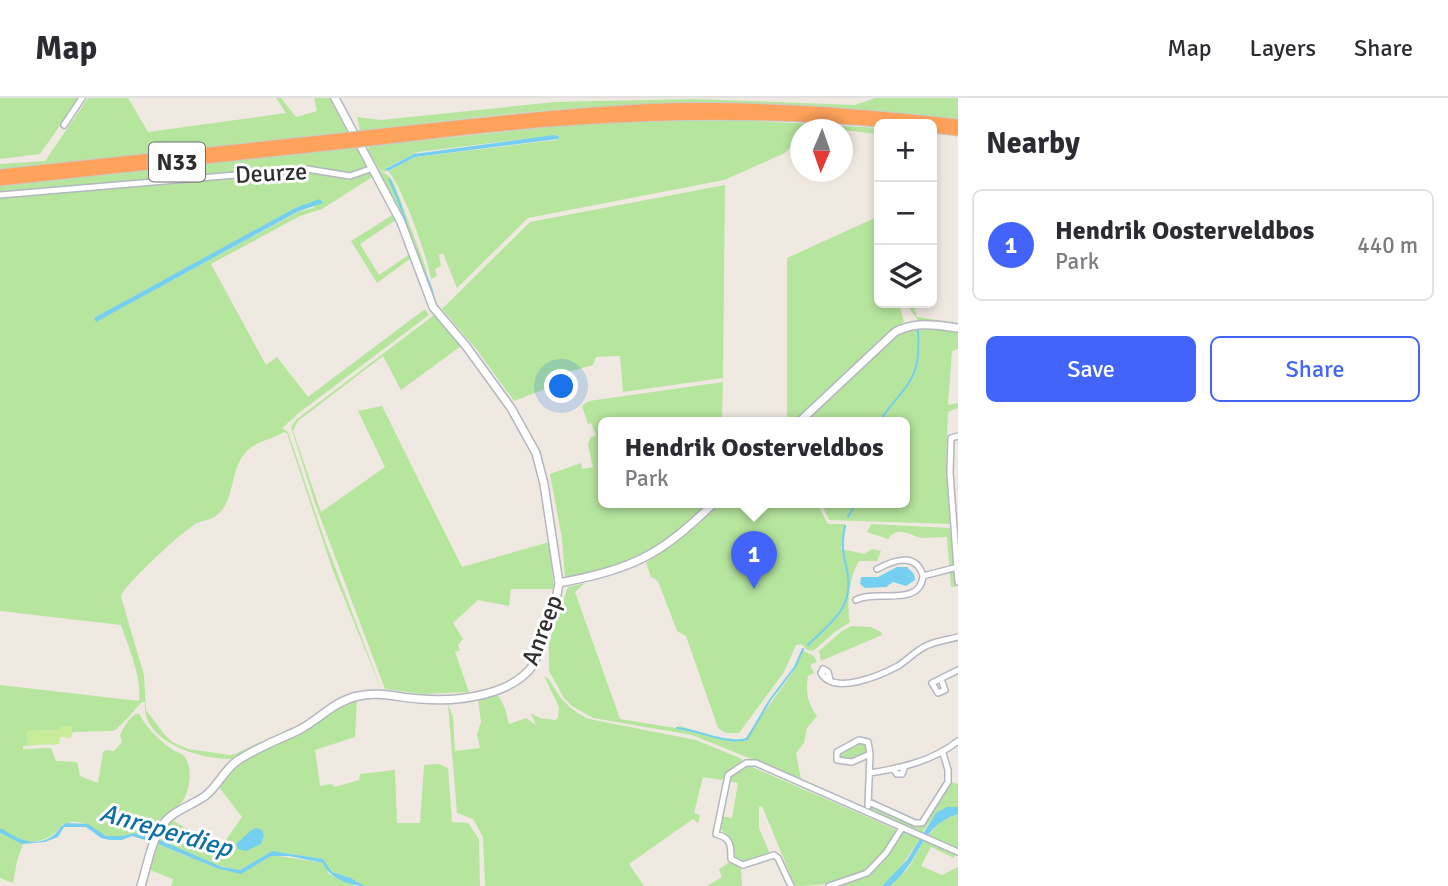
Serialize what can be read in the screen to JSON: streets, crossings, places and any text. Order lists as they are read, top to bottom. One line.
{"streets":{"highway":["N33"],"street":["Deurze","Anreep"]},"crossings":[["Deurze","Anreep"]],"water":["Anreperdiep"],"north":"bottom","page":{"header":"Map","nav":["Map","Layers","Share"],"heading":"Nearby","map_buttons":["+","−"],"list":[{"mark":"1","name":"Hendrik Oosterveldbos","note":"Park","value":"440 m"}],"buttons":["Save","Share"],"popup":["Hendrik Oosterveldbos","Park"],"pins":"1"}}
